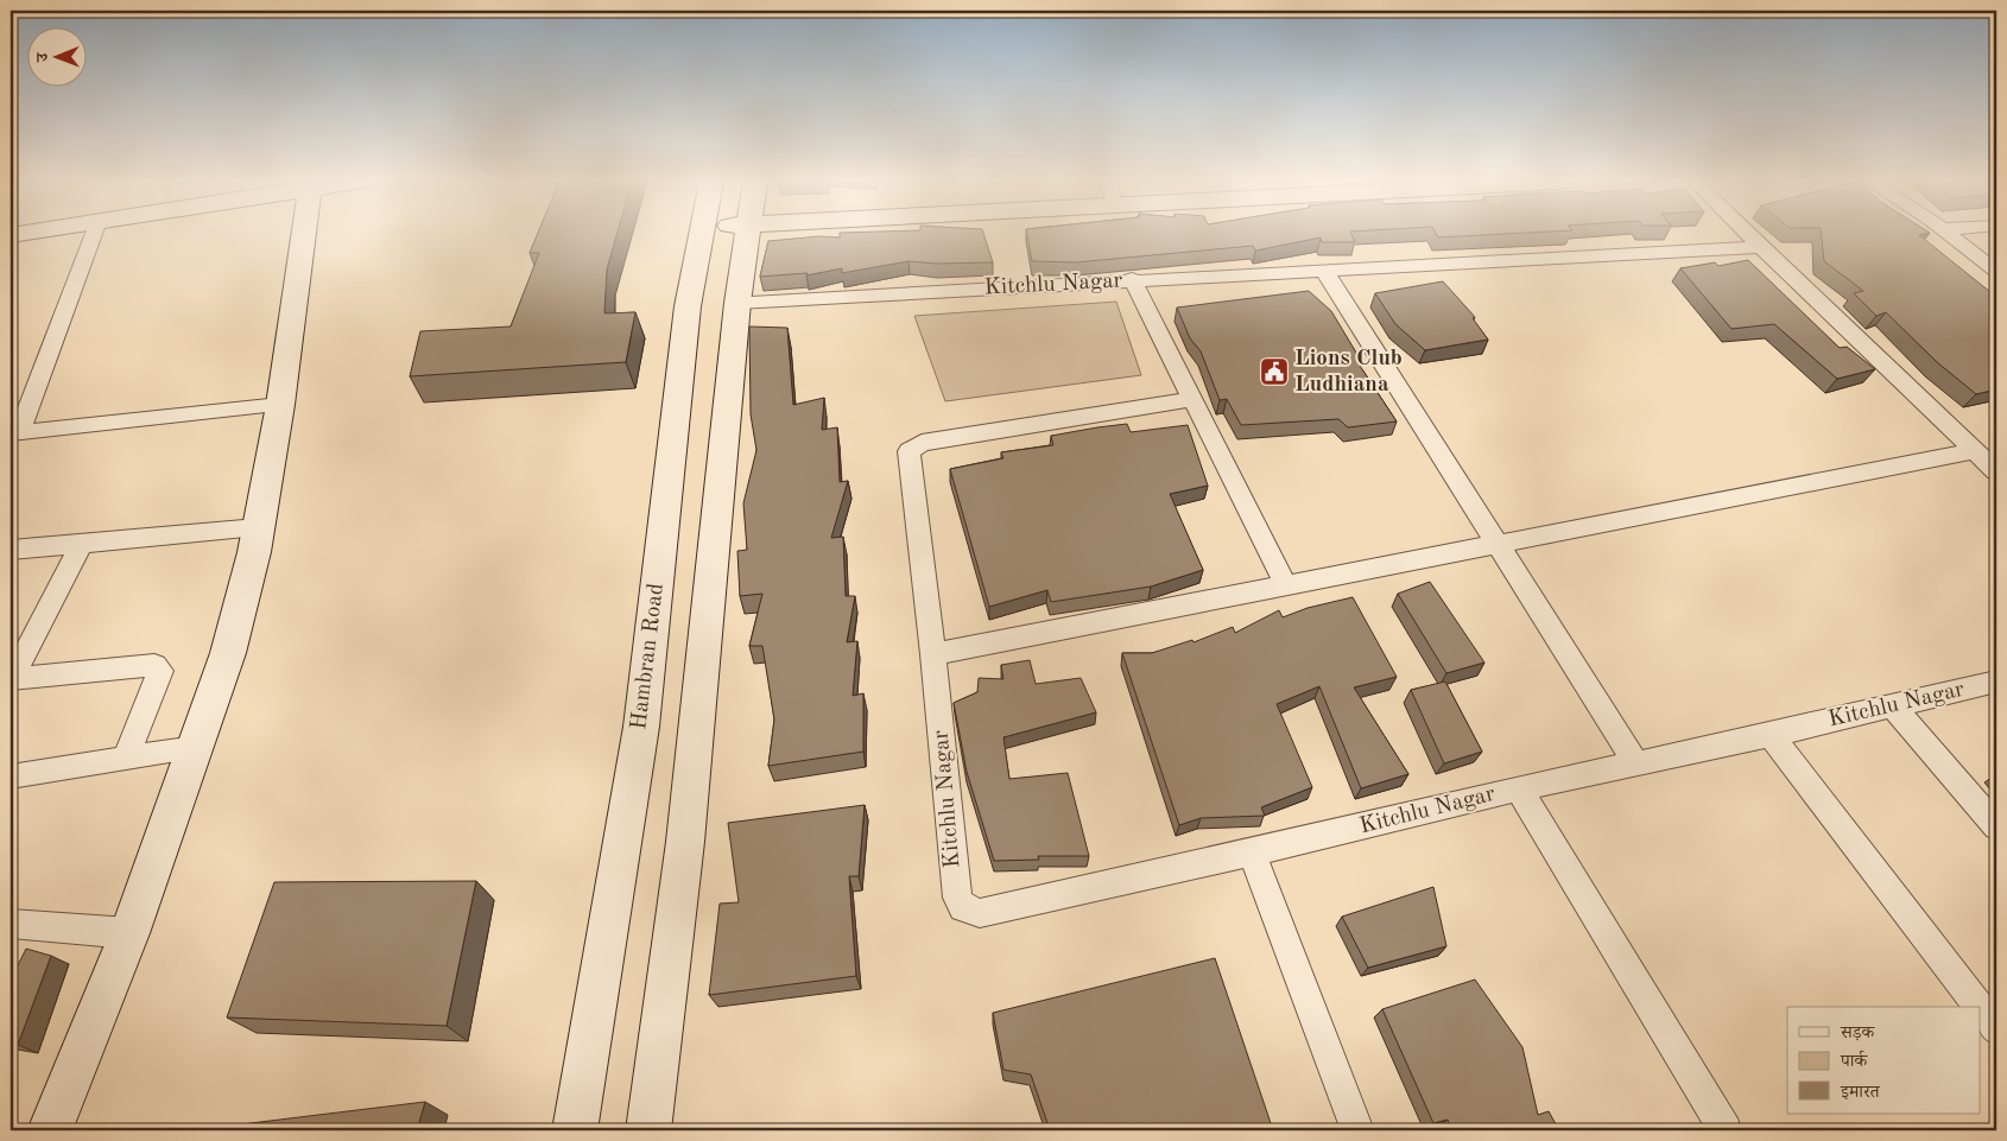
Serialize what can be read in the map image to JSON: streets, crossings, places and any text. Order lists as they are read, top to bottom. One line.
{"streets":{"street":["Kitchlu Nagar","Hambran Road"]},"places":{"public building":["Lions Club Ludhiana"]},"legend":["सड़क","पार्क","इमारत"],"north":"left"}
